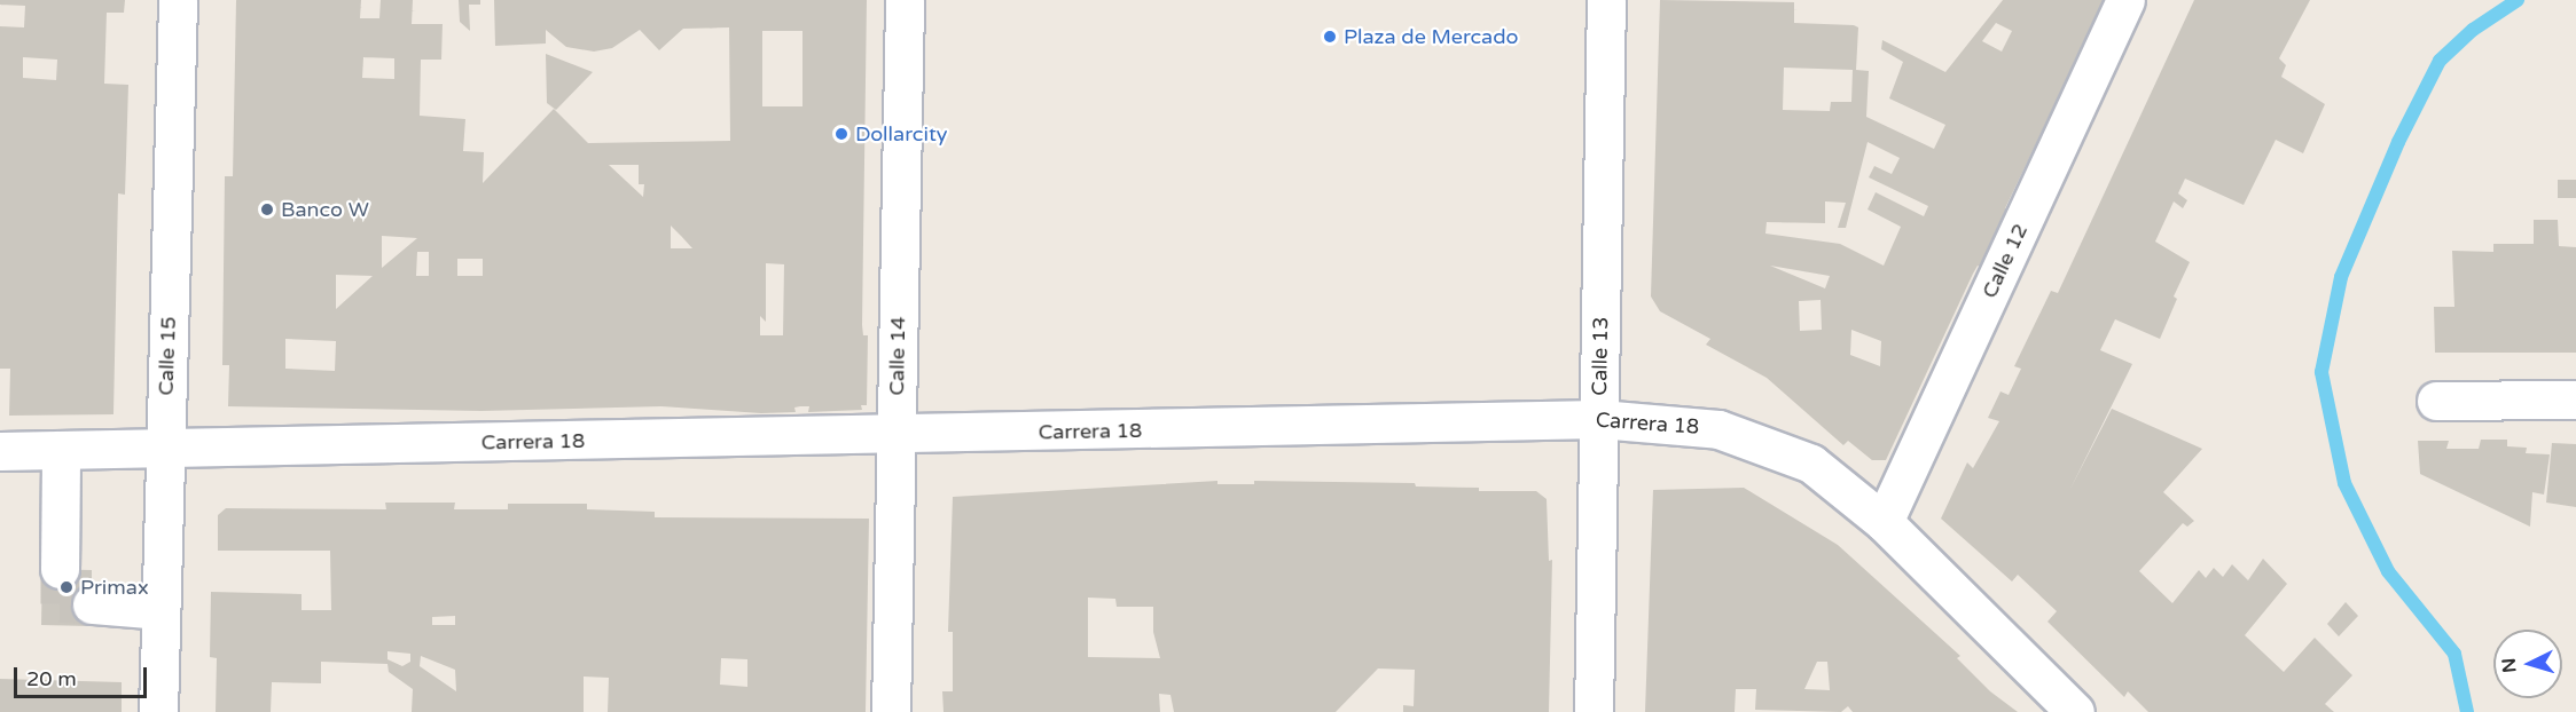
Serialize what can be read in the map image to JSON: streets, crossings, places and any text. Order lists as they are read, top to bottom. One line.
{"streets":{"street":["Calle 12","Calle 15","Calle 14","Calle 13","Carrera 18"]},"crossings":[["Calle 12","Carrera 18"],["Calle 15","Carrera 18"],["Calle 14","Carrera 18"],["Calle 13","Carrera 18"]],"places":["Plaza de Mercado","Dollarcity","Banco W","Primax"],"scale_bar":"20 m","north":"left"}
